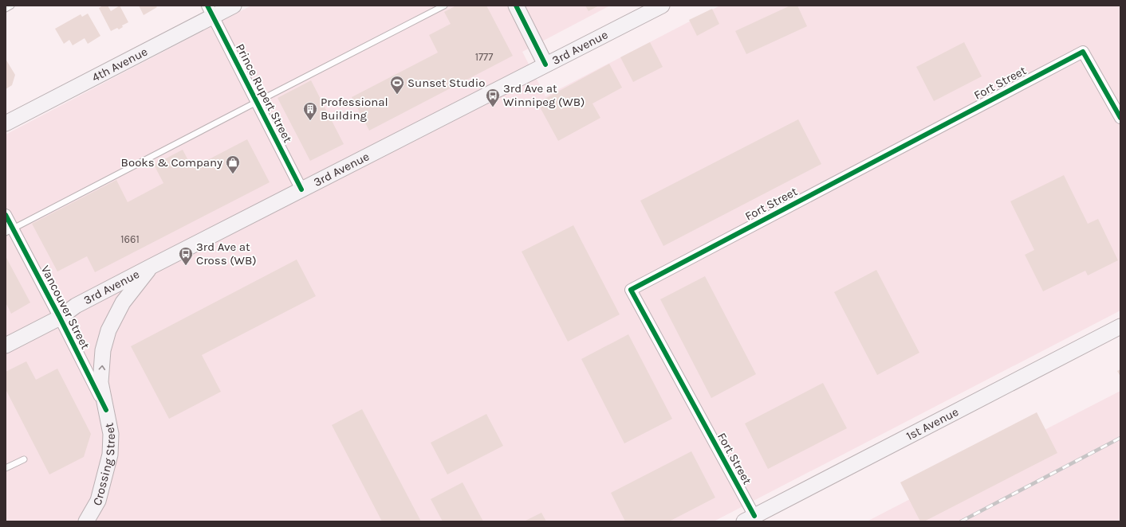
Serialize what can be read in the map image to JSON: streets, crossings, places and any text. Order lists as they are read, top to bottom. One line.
{"streets":{"main road":["3rd Avenue","4th Avenue","1st Avenue","Crossing Street"],"street":["Fort Street","Prince Rupert Street","Vancouver Street"]},"crossings":[["3rd Avenue","Prince Rupert Street"],["3rd Avenue","Vancouver Street"],["3rd Avenue","Crossing Street"],["4th Avenue","Prince Rupert Street"],["Fort Street","1st Avenue"],["Vancouver Street","Crossing Street"]],"one_way":["Crossing Street"],"places":{"sports":["Sunset Studio"],"bus stop":["3rd Ave at Winnipeg (WB)","3rd Ave at Cross (WB)"],"building":["Professional Building"],"shop":["Books & Company"]},"house_numbers":["1777","1661"]}
